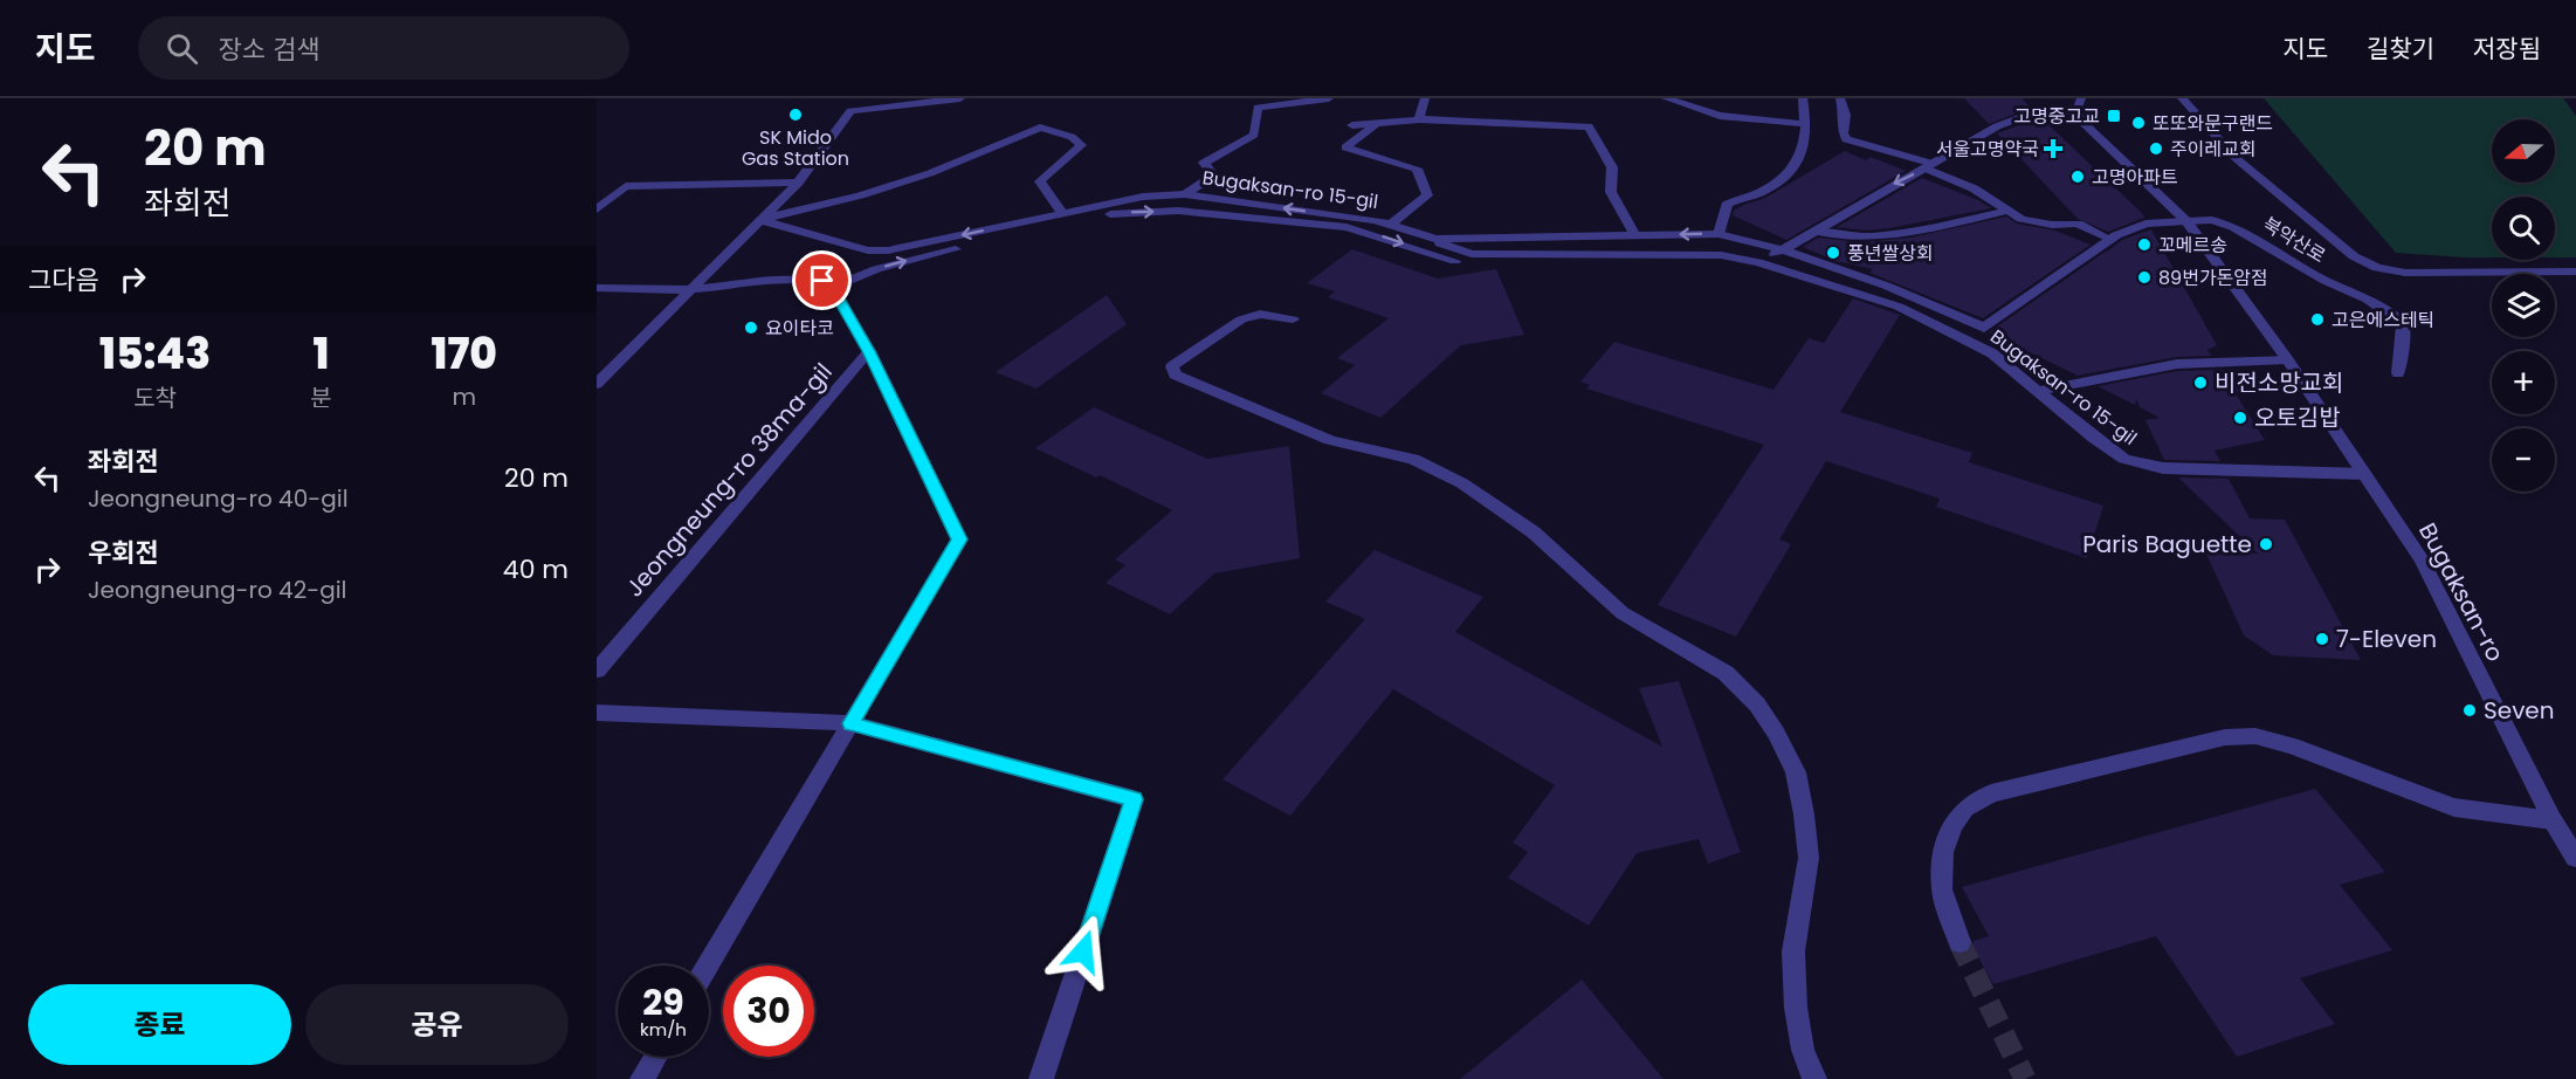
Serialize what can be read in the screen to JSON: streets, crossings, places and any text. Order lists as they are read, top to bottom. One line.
{"streets":{"street":["Bugaksan-ro 15-gil","북악산로","Jeongneung-ro 38ma-gil","Bugaksan-ro"]},"crossings":[["Bugaksan-ro 15-gil","Bugaksan-ro"],["북악산로","Bugaksan-ro"]],"places":{"other":["SK Mido Gas Station","또또와문구랜드","주이레교회","고명아파트","꼬메르송","풍년쌀상회","89번가돈암점","고은에스테틱","요이타코","비전소망교회","오토김밥","Paris Baguette","7-Eleven","Seven"],"transit":["고명중고교"],"health":["서울고명약국"]},"north":"left","page":{"header":"지도","search":"장소 검색","nav":["지도","길찾기","저장됨"],"turn":["20 m","좌회전"],"map_buttons":["+","−"],"then":"그다음","eta":["15:43","도착","1","분","170","m"],"list":[{"name":"좌회전","note":"Jeongneung-ro 40-gil","value":"20 m"},{"name":"우회전","note":"Jeongneung-ro 42-gil","value":"40 m"}],"speed":"29 km/h","limit":"30","buttons":["종료","공유"]}}
